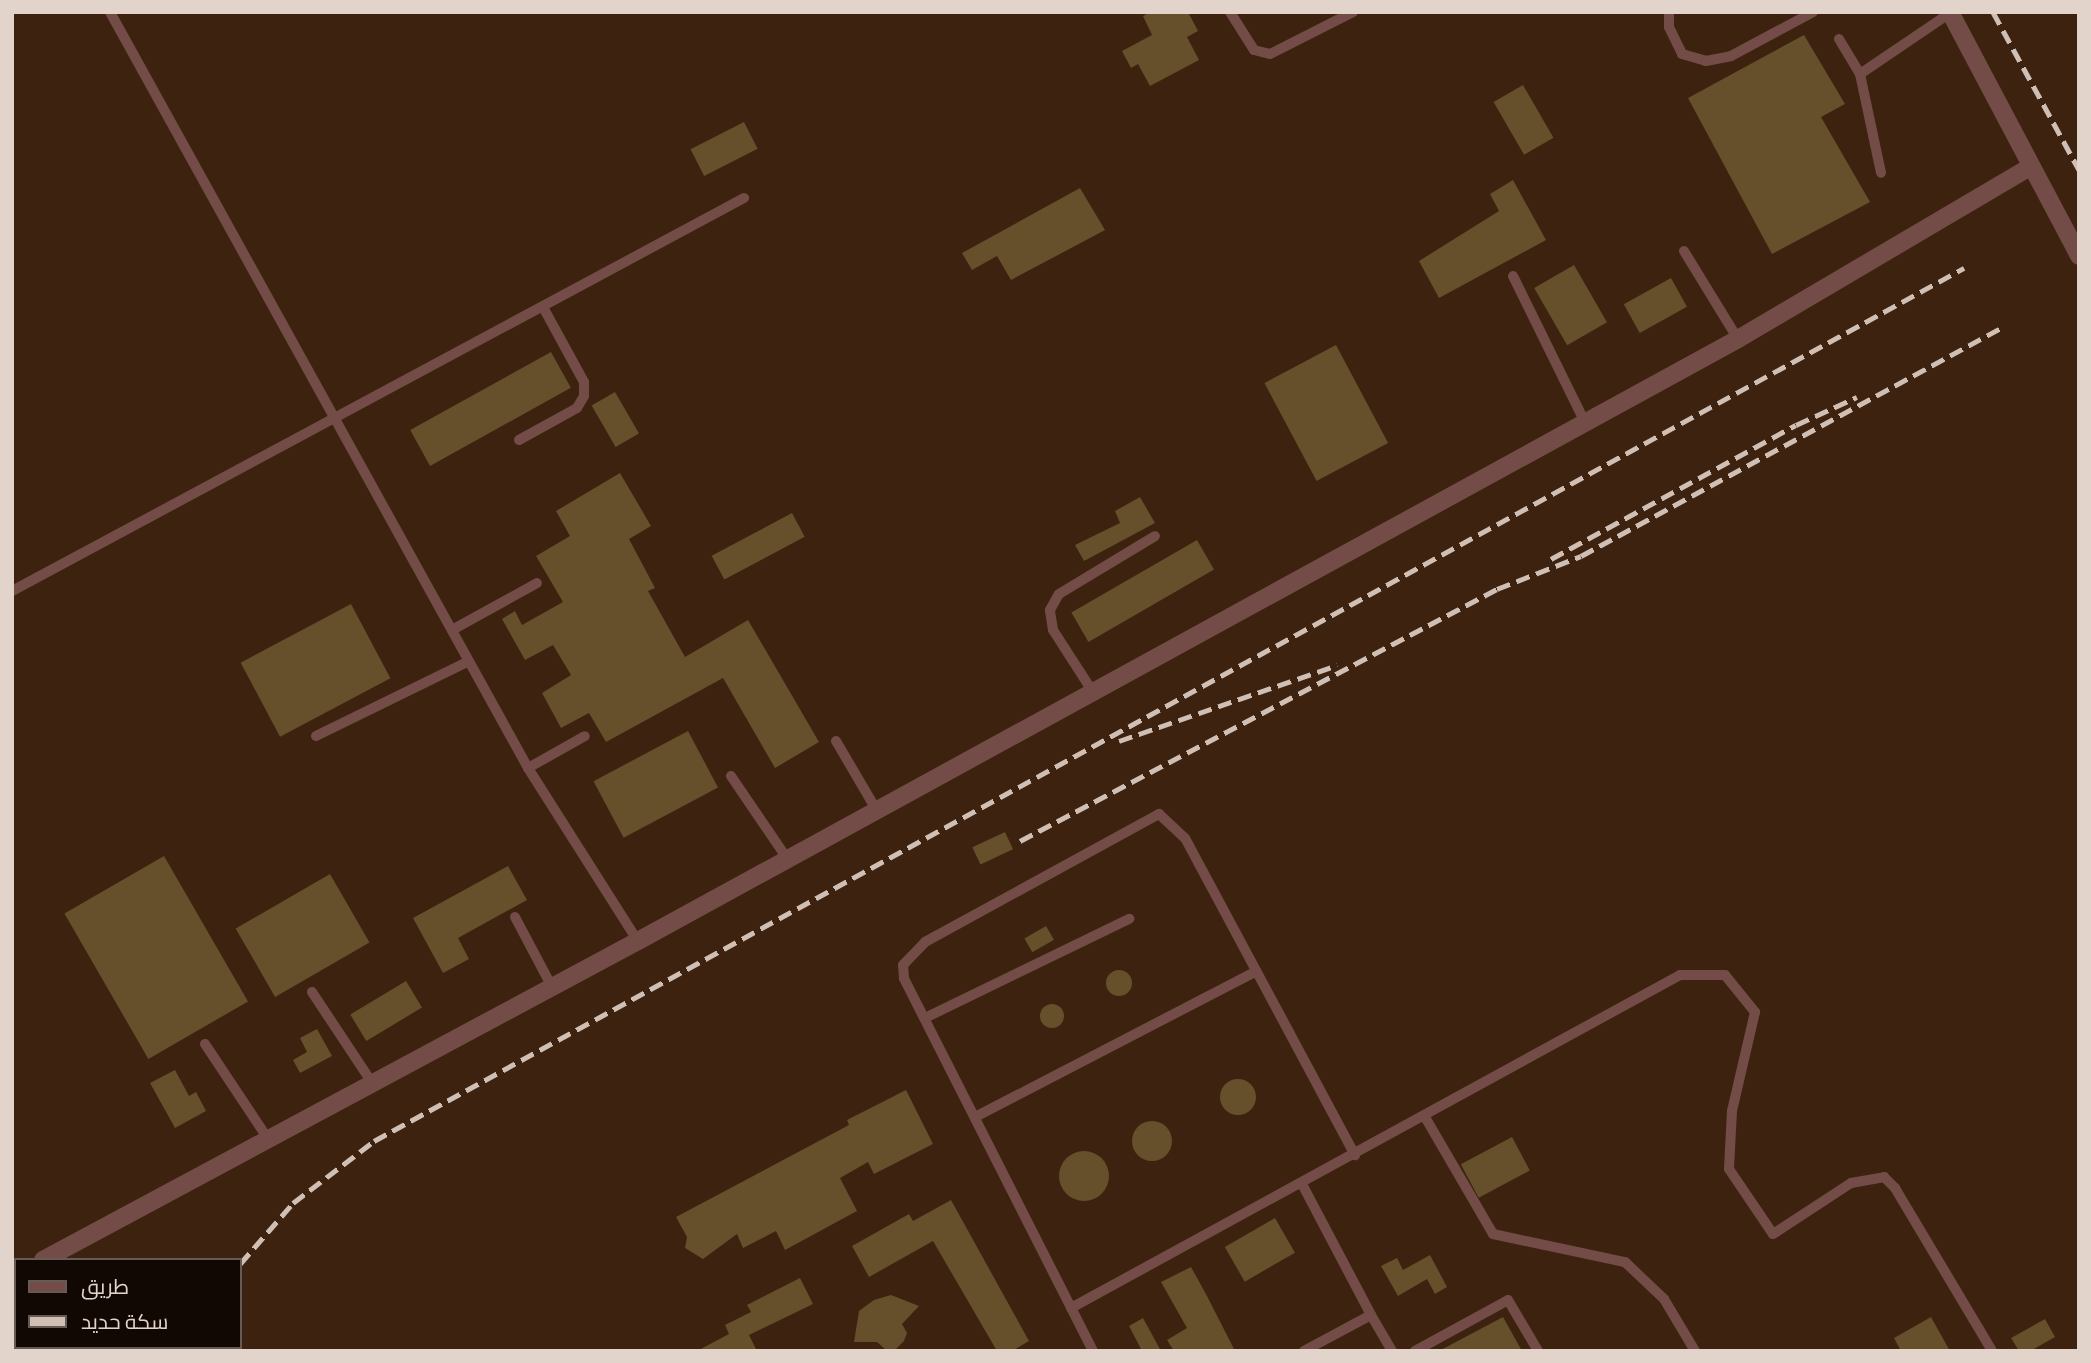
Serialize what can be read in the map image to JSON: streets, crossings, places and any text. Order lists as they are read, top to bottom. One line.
{"legend":["طريق","سكة حديد"]}
